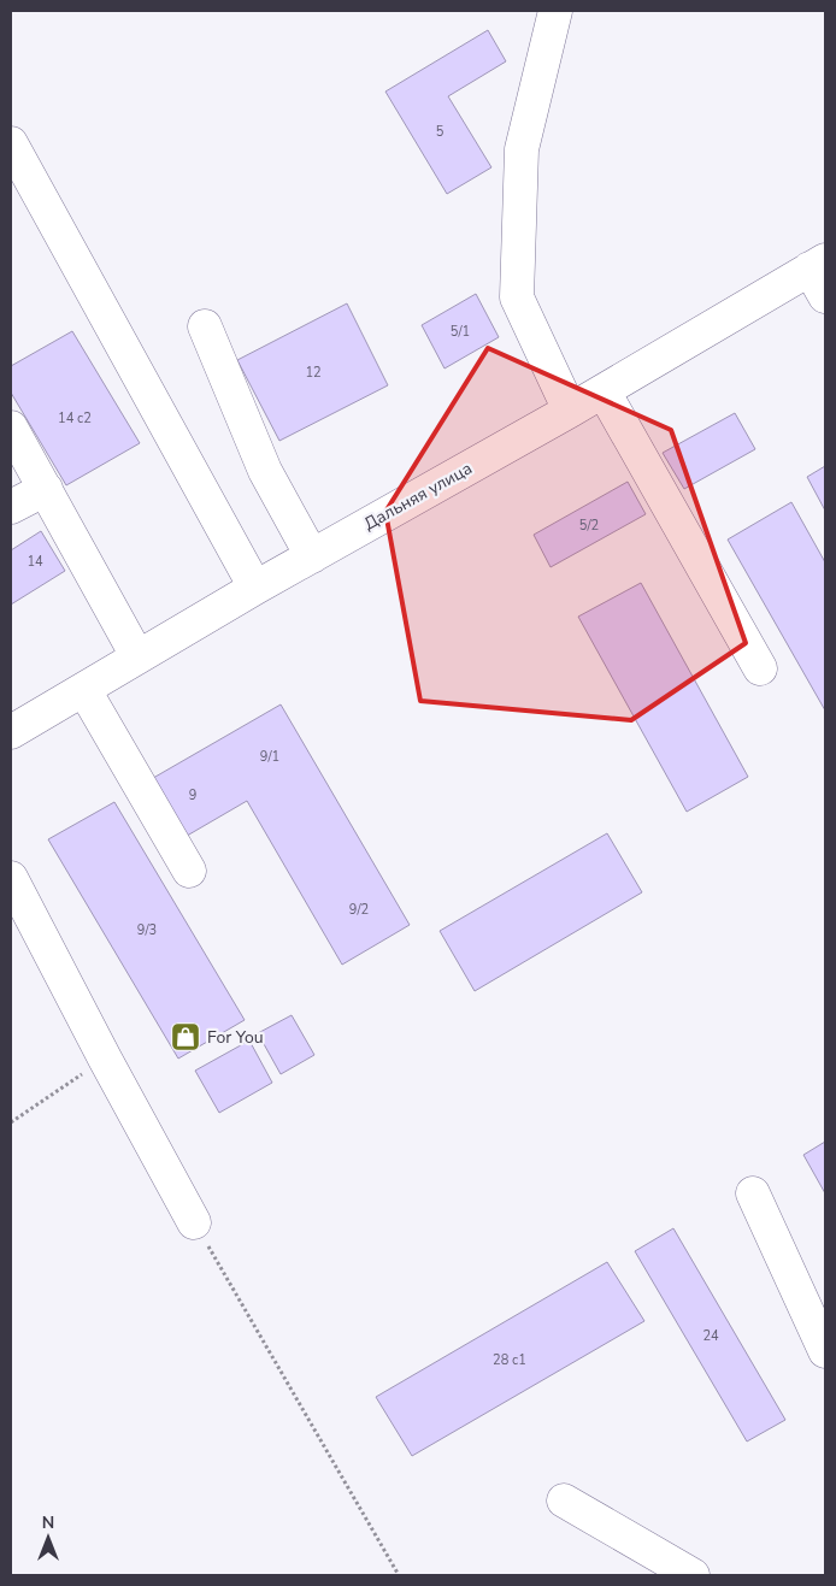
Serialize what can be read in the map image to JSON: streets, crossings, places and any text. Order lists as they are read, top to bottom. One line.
{"streets":{"street":["Дальняя улица"]},"places":{"shop":["For You"]},"house_numbers":["5","5/1","12","14 с2","5/2","14","9/1","9","9/2","9/3","24","28 с1"],"north":"top"}
